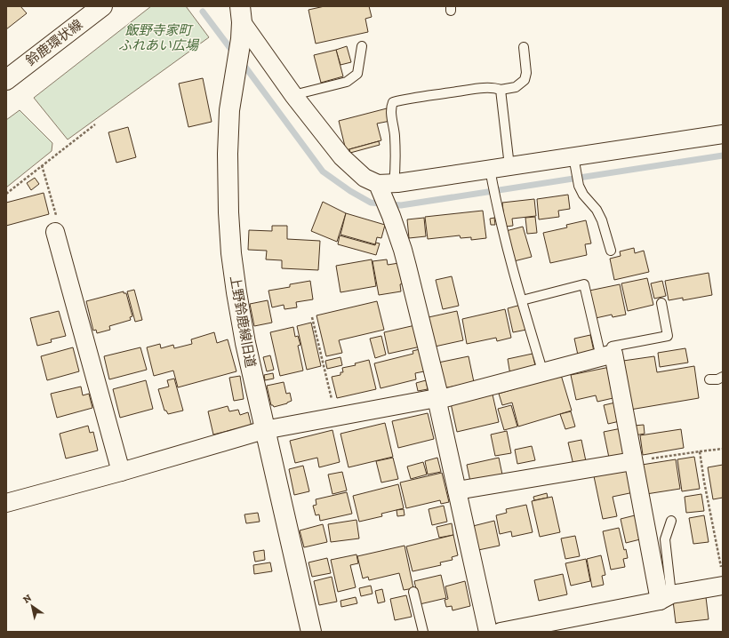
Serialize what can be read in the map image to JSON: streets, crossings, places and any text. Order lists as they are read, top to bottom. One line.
{"streets":{"street":["鈴鹿環状線","上野鈴鹿線旧道"]},"parks":["飯野寺家町 ふれあい広場"],"north":"top left"}
